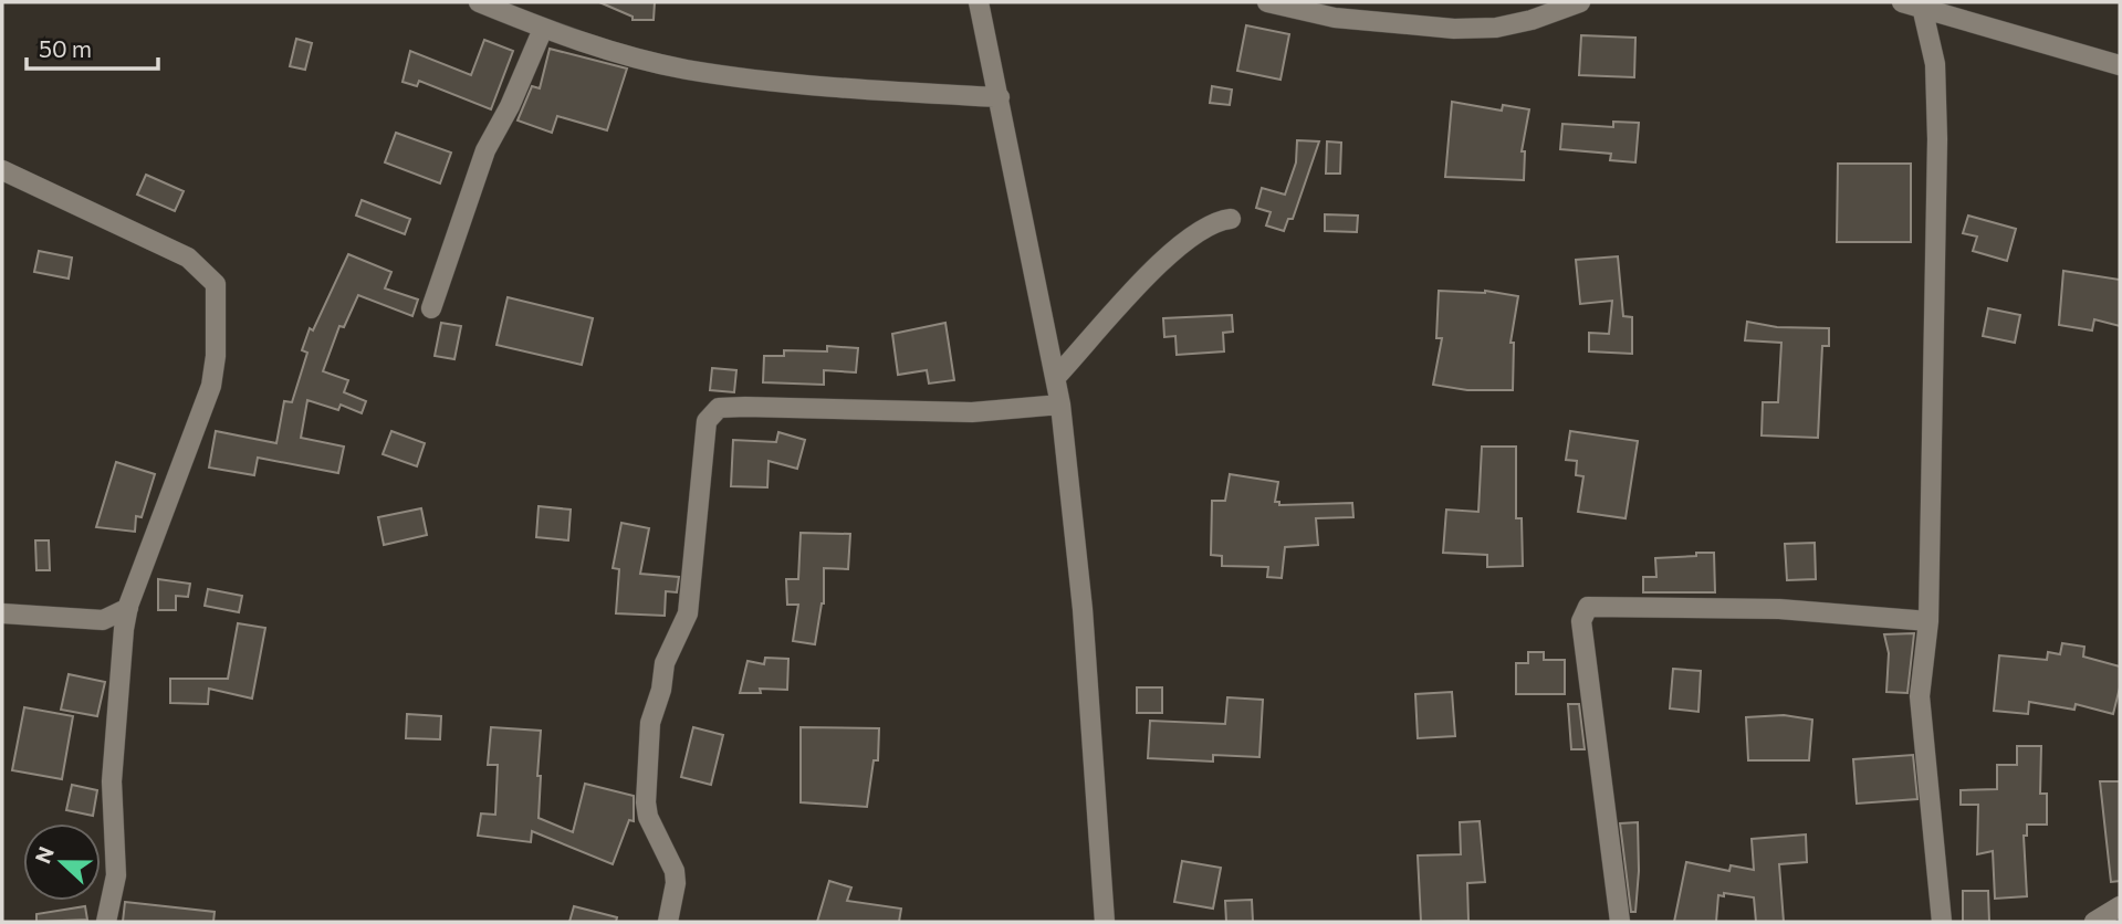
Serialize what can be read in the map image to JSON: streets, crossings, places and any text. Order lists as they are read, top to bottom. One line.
{"scale_bar":"50 m","north":"left"}
